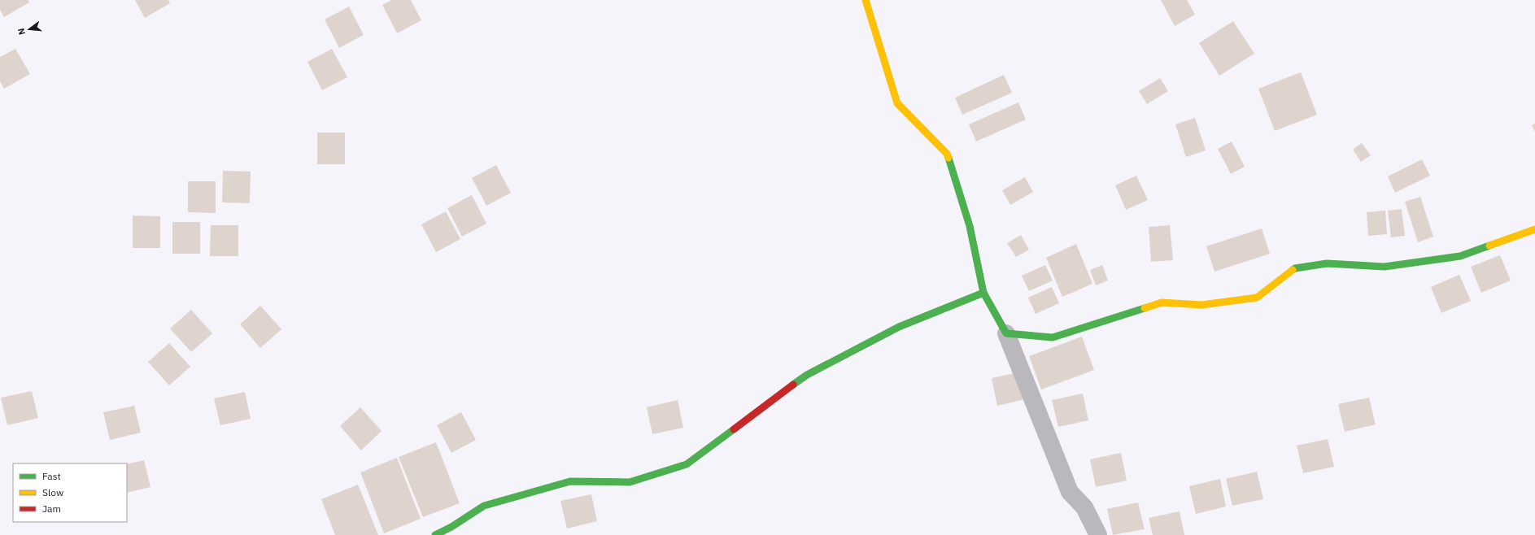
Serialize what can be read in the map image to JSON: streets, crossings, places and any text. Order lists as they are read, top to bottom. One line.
{"legend":["Fast","Slow","Jam"],"north":"left"}
